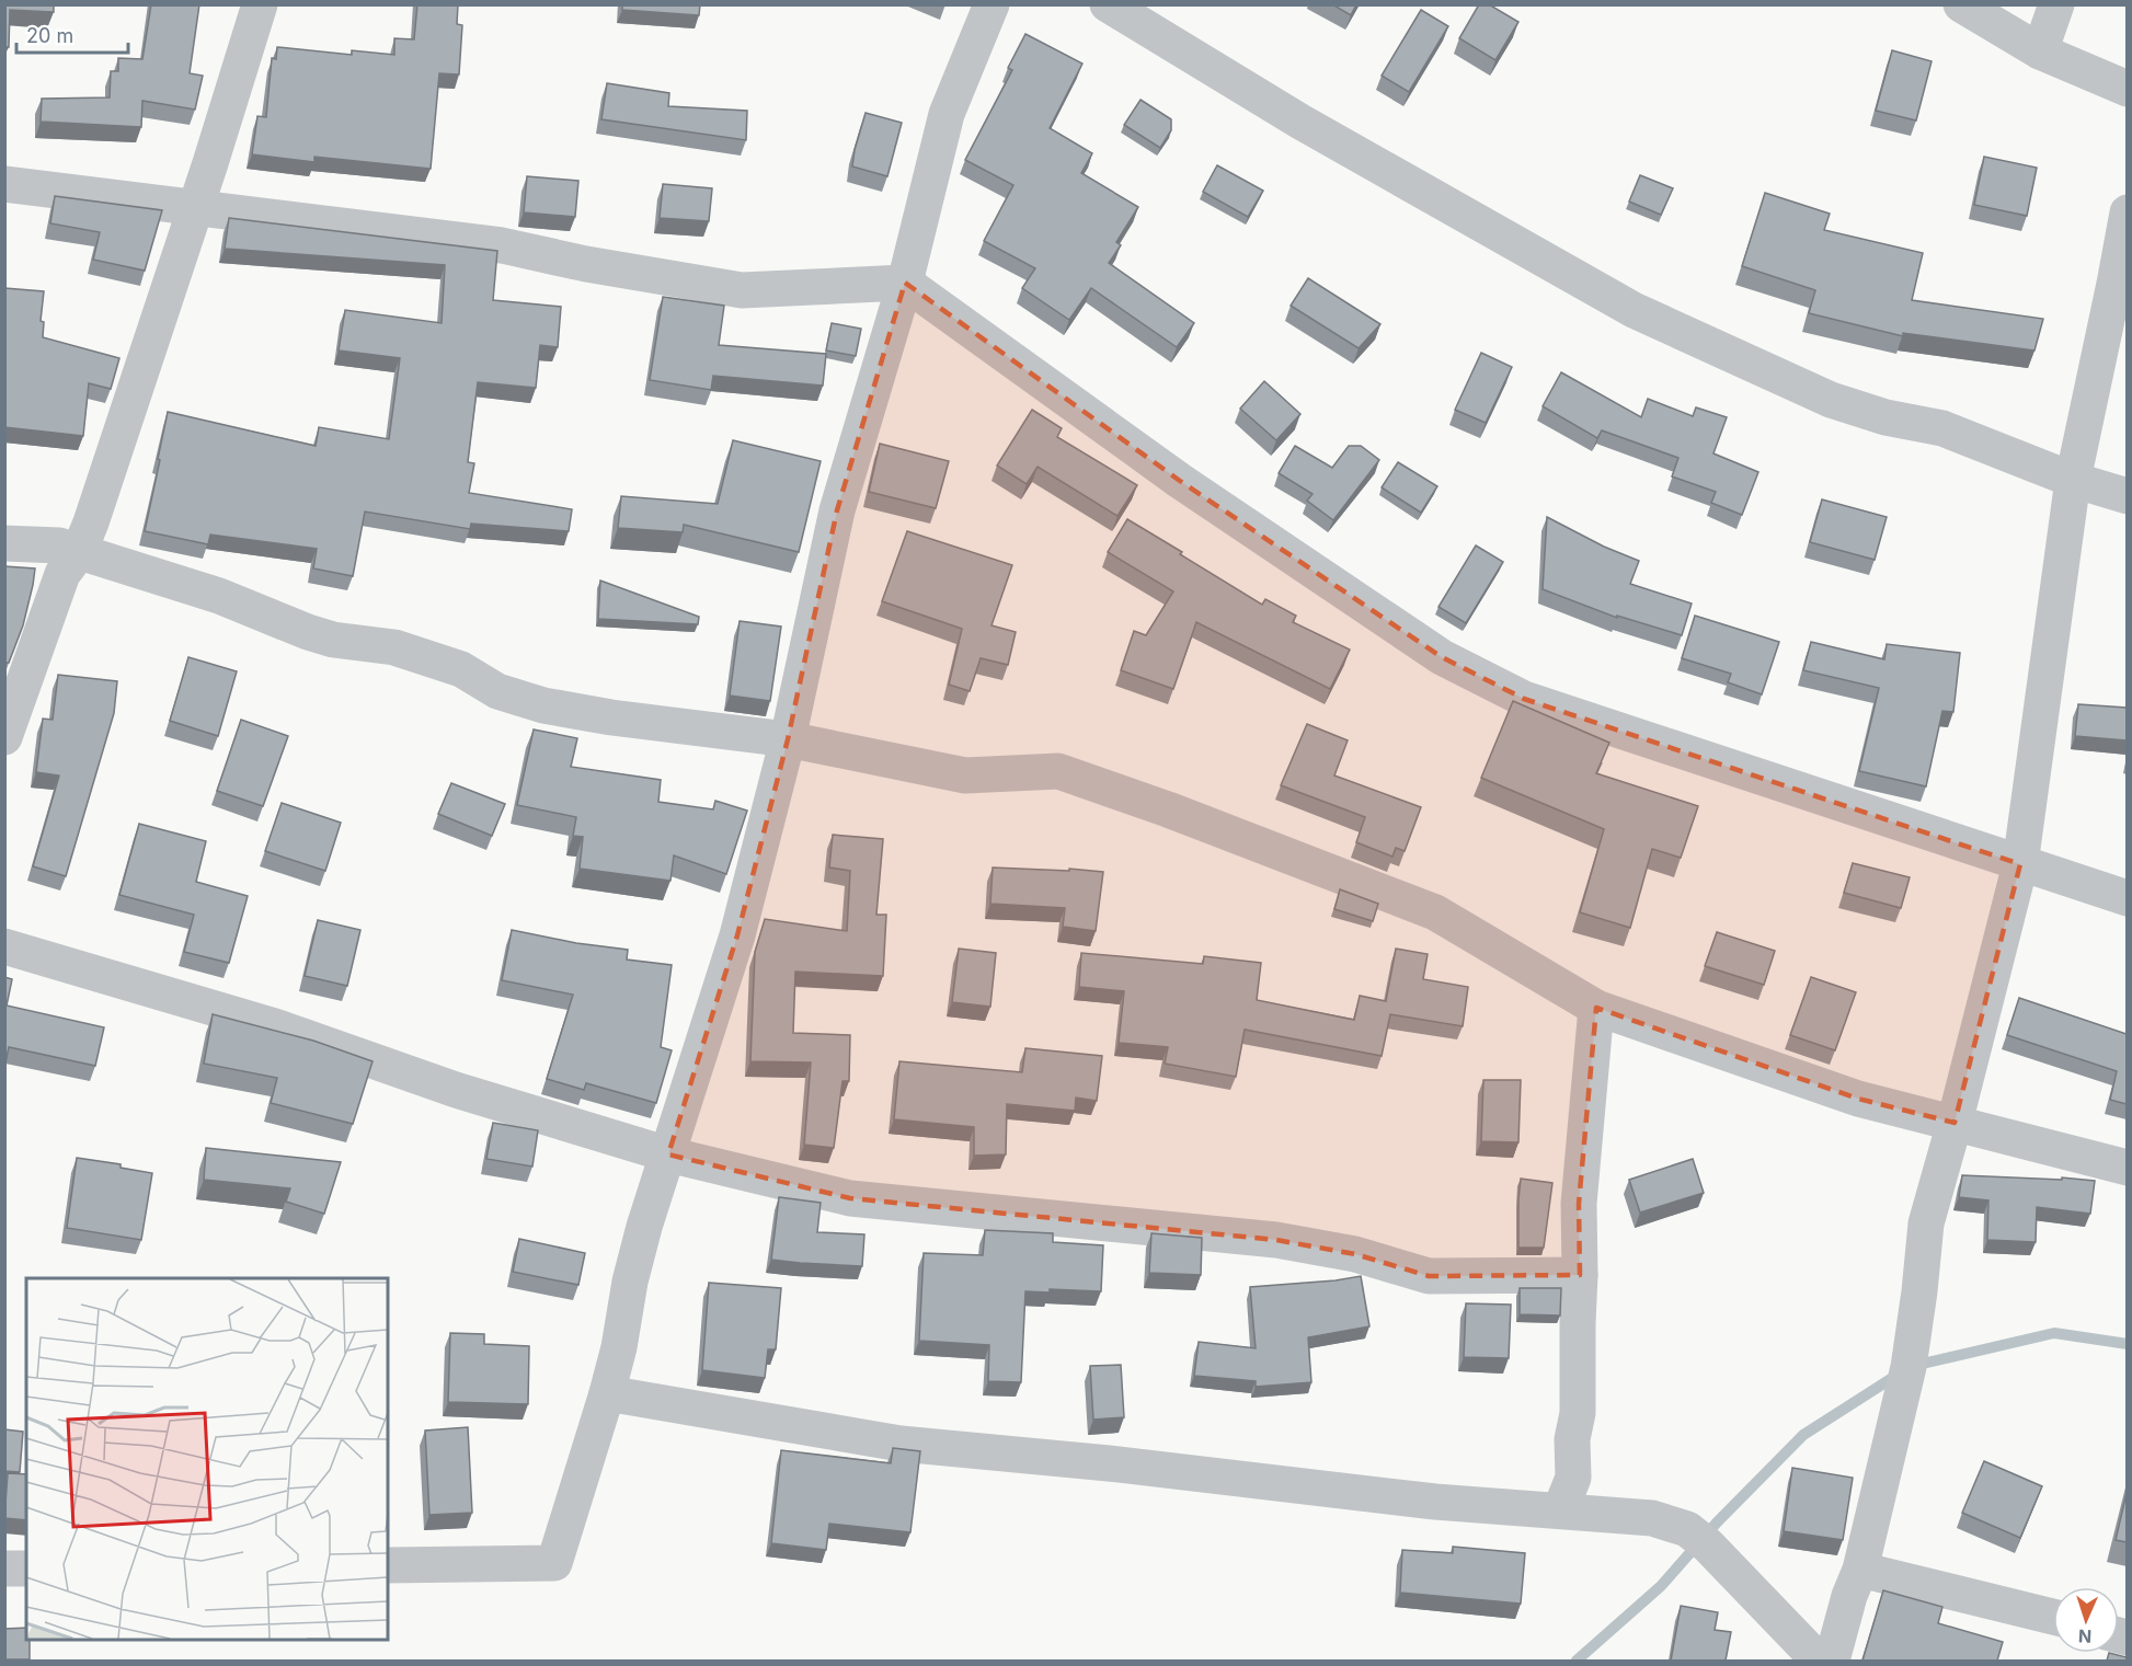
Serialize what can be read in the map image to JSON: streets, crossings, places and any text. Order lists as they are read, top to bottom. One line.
{"scale_bar":"20 m","north":"bottom"}
